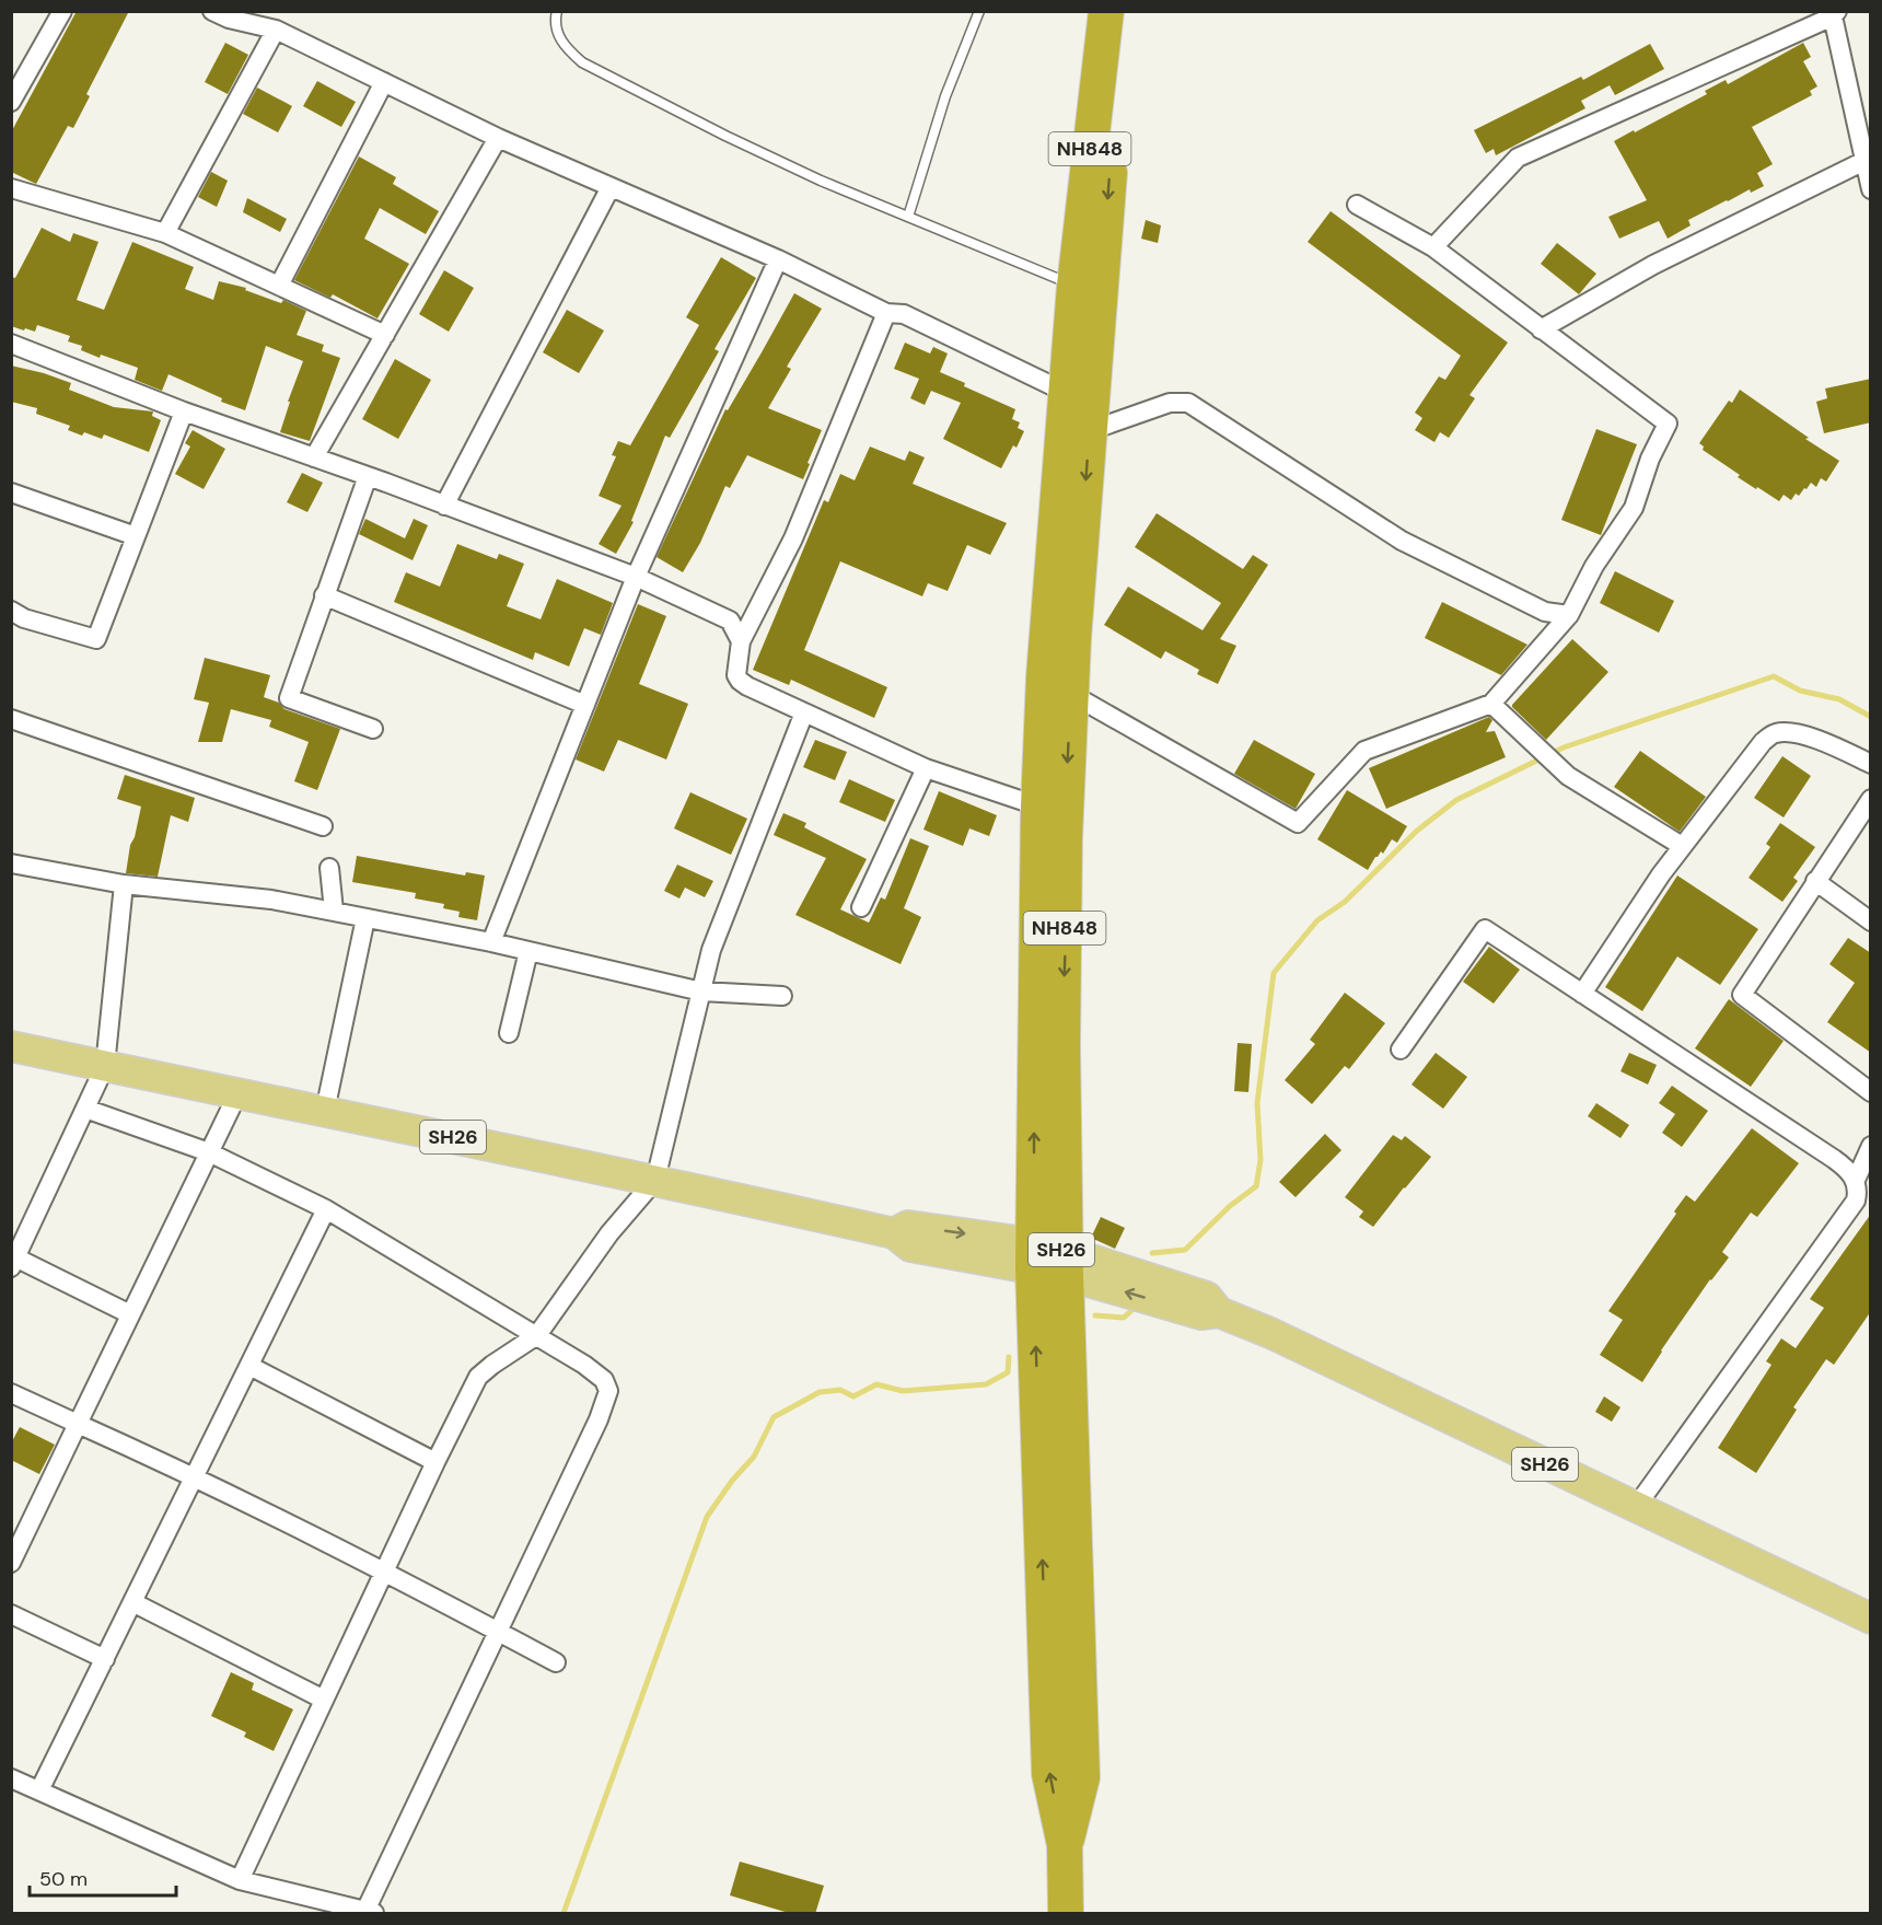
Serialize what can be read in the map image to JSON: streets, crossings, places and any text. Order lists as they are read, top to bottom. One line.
{"streets":{"highway":["NH848"],"main road":["SH26"]},"crossings":[["NH848","SH26"]],"scale_bar":"50 m"}
